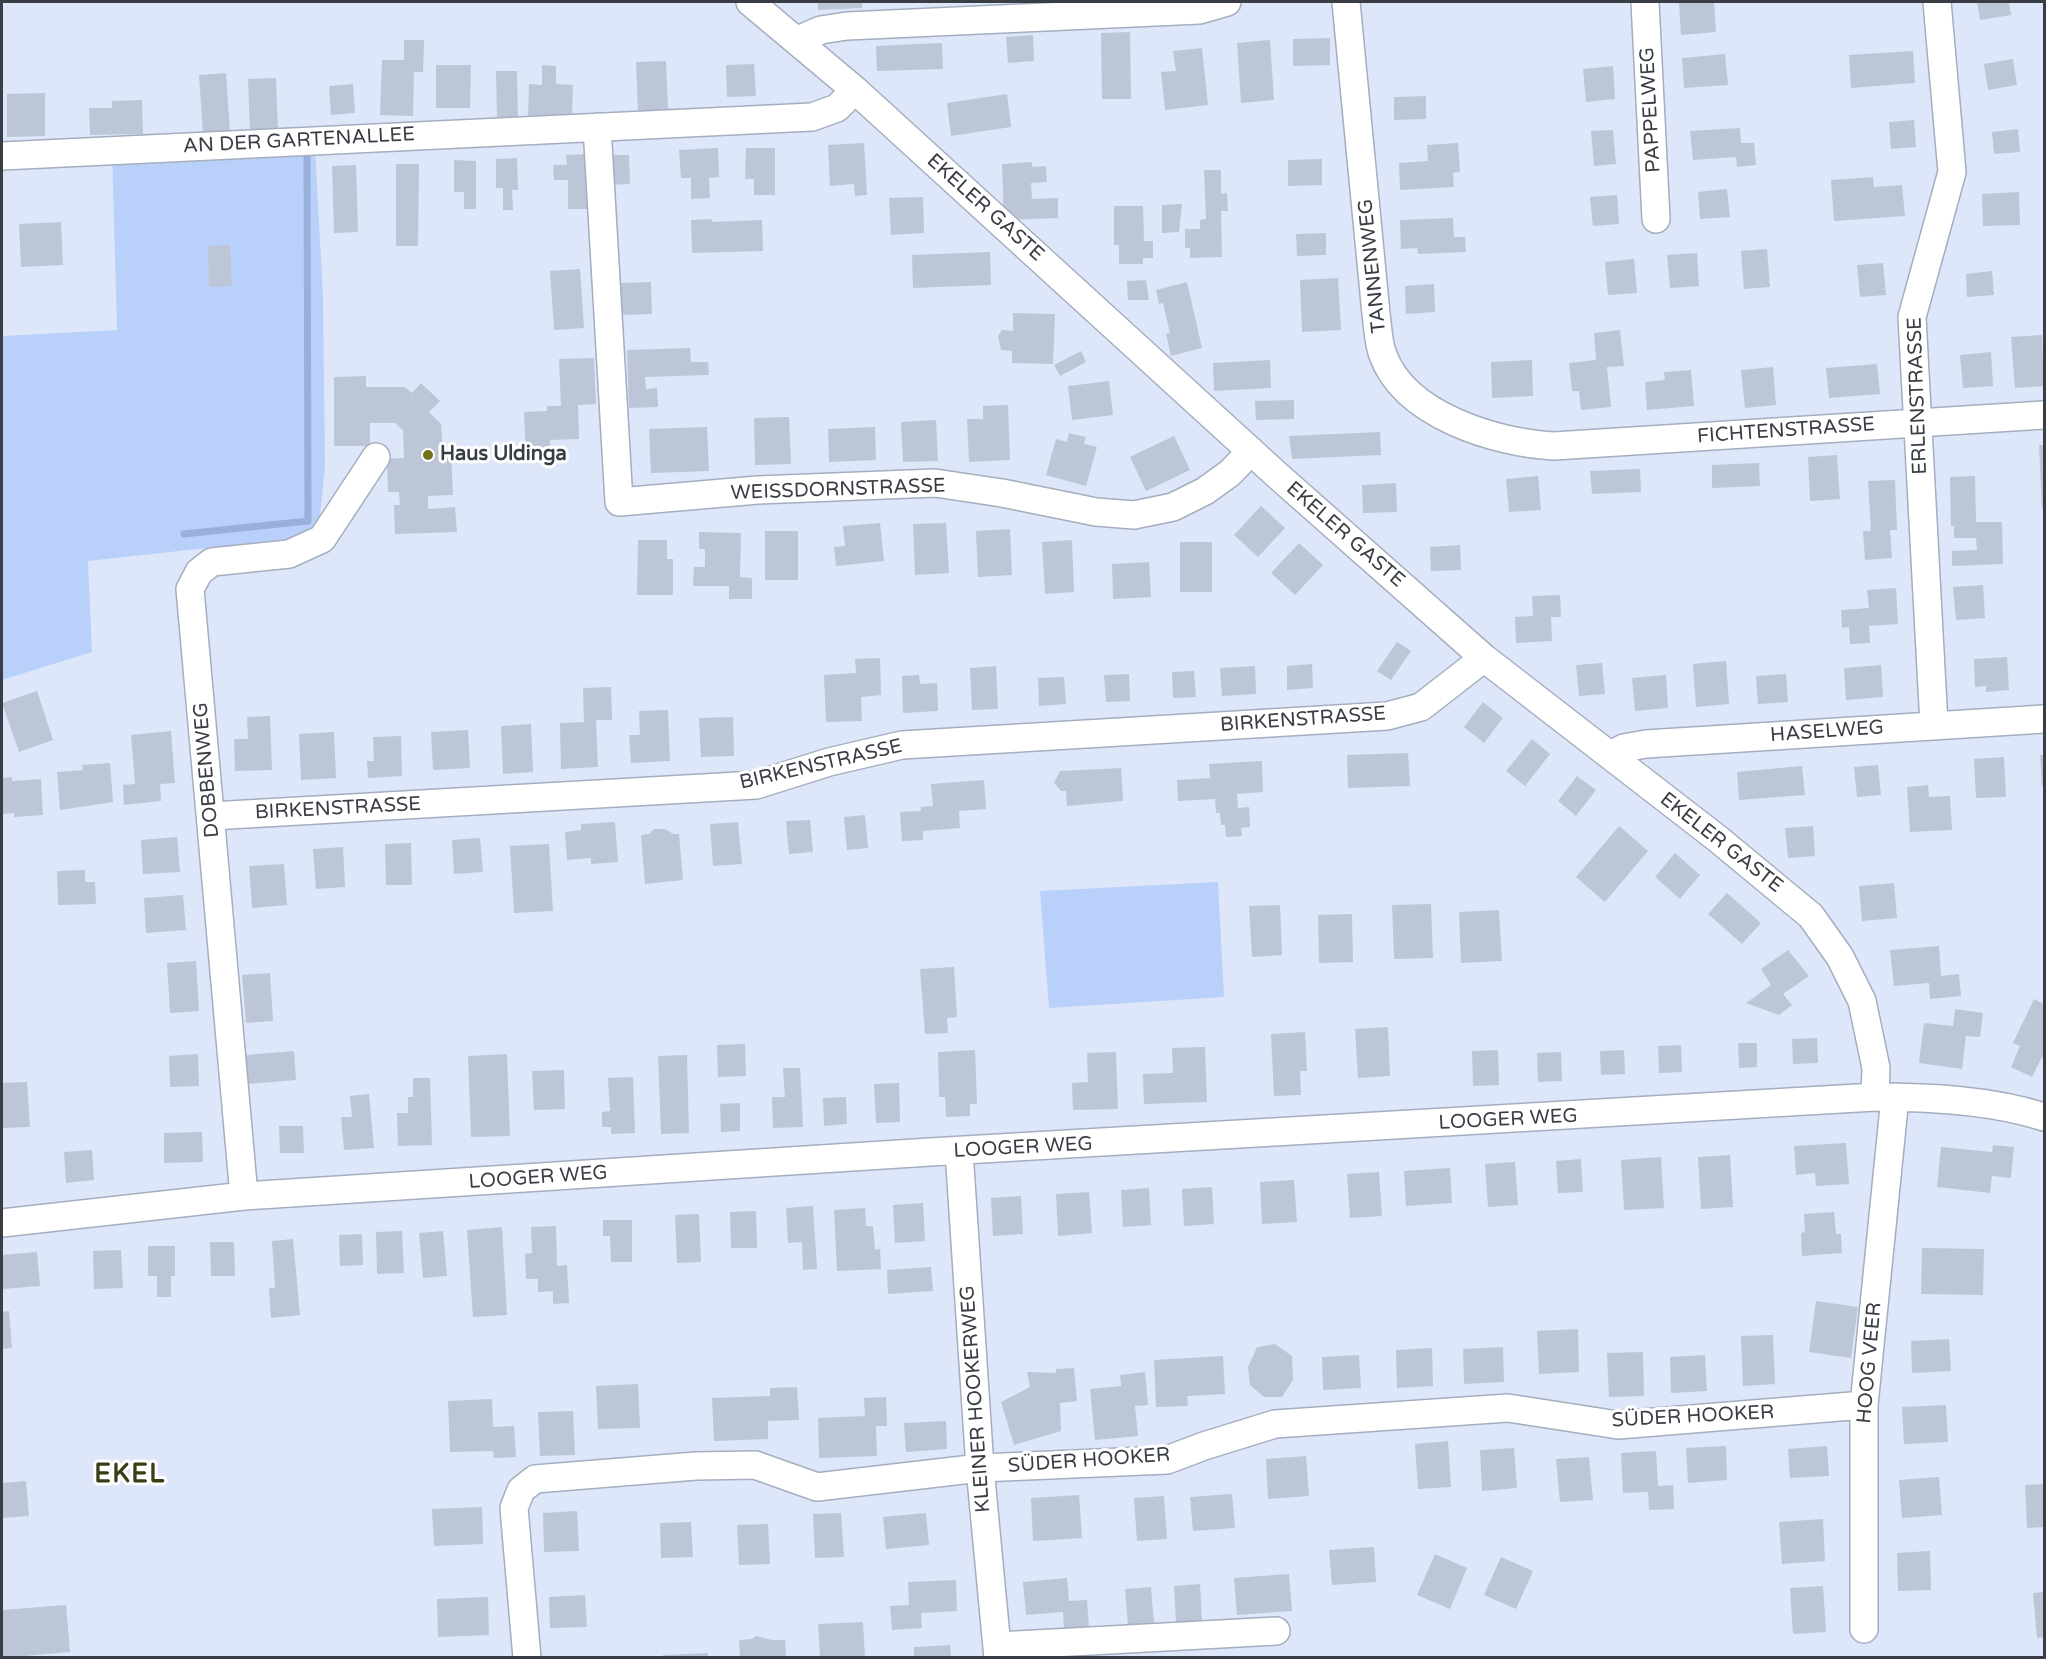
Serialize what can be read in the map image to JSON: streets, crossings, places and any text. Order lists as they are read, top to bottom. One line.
{"streets":{"street":["PAPPELWEG","AN DER GARTENALLEE","EKELER GASTE","TANNENWEG","ERLENSTRASSE","FICHTENSTRASSE","WEISSDORNSTRASSE","BIRKENSTRASSE","HASELWEG","DOBBENWEG","LOOGER WEG","HOOG VEER","KLEINER HOOKERWEG","SÜDER HOOKER"]},"crossings":[["AN DER GARTENALLEE","EKELER GASTE"],["AN DER GARTENALLEE","WEISSDORNSTRASSE"],["EKELER GASTE","WEISSDORNSTRASSE"],["EKELER GASTE","BIRKENSTRASSE"],["EKELER GASTE","HASELWEG"],["EKELER GASTE","LOOGER WEG"],["EKELER GASTE","HOOG VEER"],["TANNENWEG","FICHTENSTRASSE"],["ERLENSTRASSE","FICHTENSTRASSE"],["ERLENSTRASSE","HASELWEG"],["BIRKENSTRASSE","DOBBENWEG"],["DOBBENWEG","LOOGER WEG"],["LOOGER WEG","HOOG VEER"],["LOOGER WEG","KLEINER HOOKERWEG"],["HOOG VEER","SÜDER HOOKER"],["KLEINER HOOKERWEG","SÜDER HOOKER"]],"districts":["EKEL"],"places":["Haus Uldinga"]}
